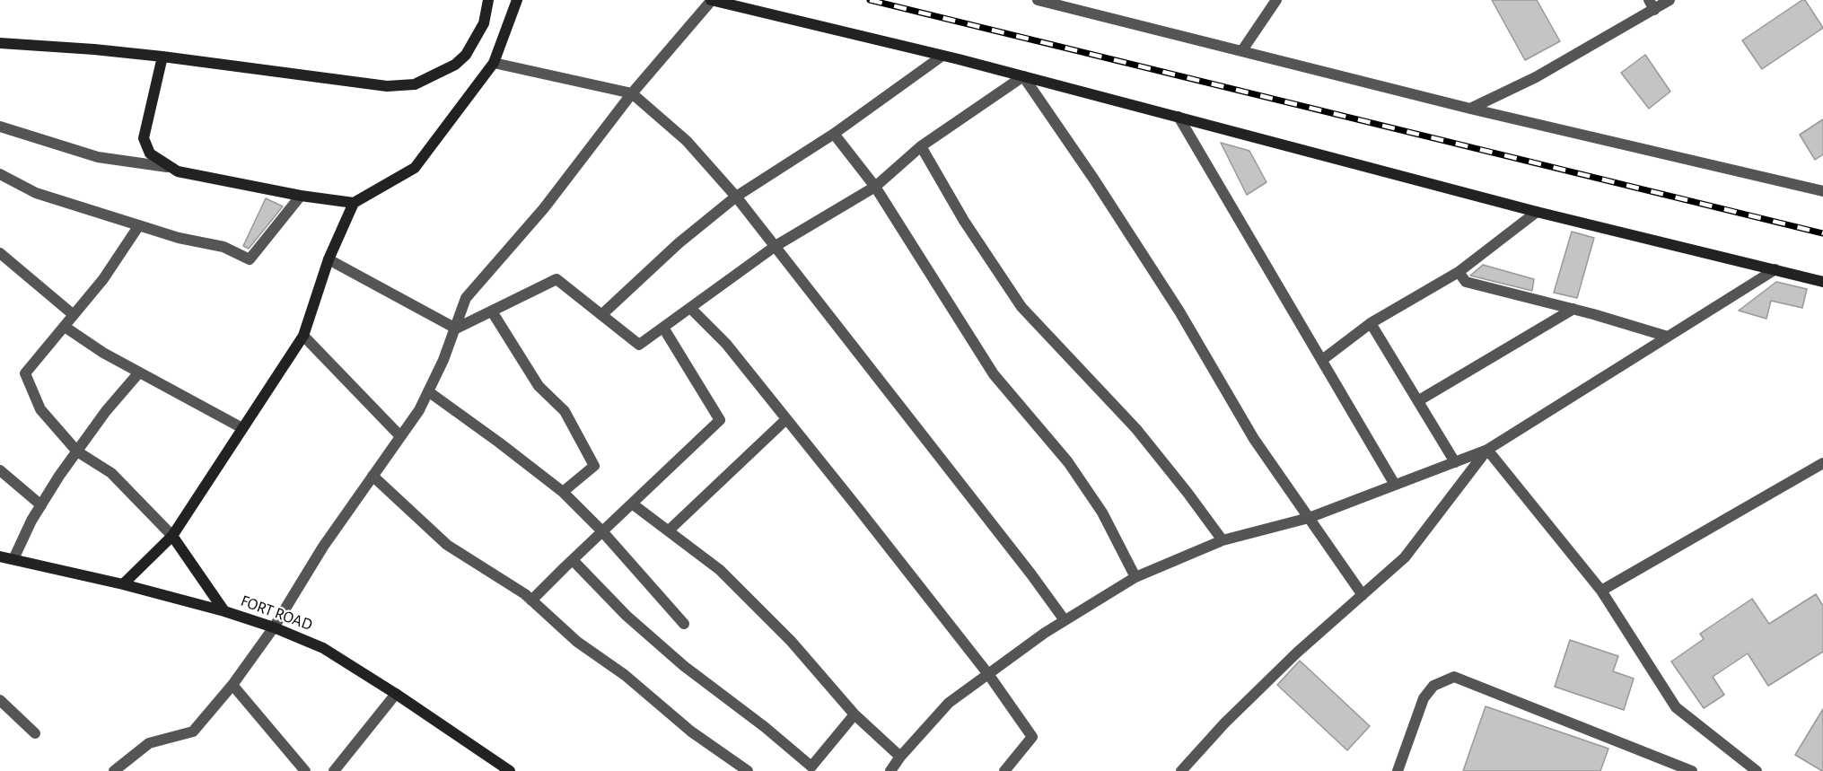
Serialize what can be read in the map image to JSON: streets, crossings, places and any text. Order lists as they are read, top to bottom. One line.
{"streets":{"street":["FORT ROAD"]}}
